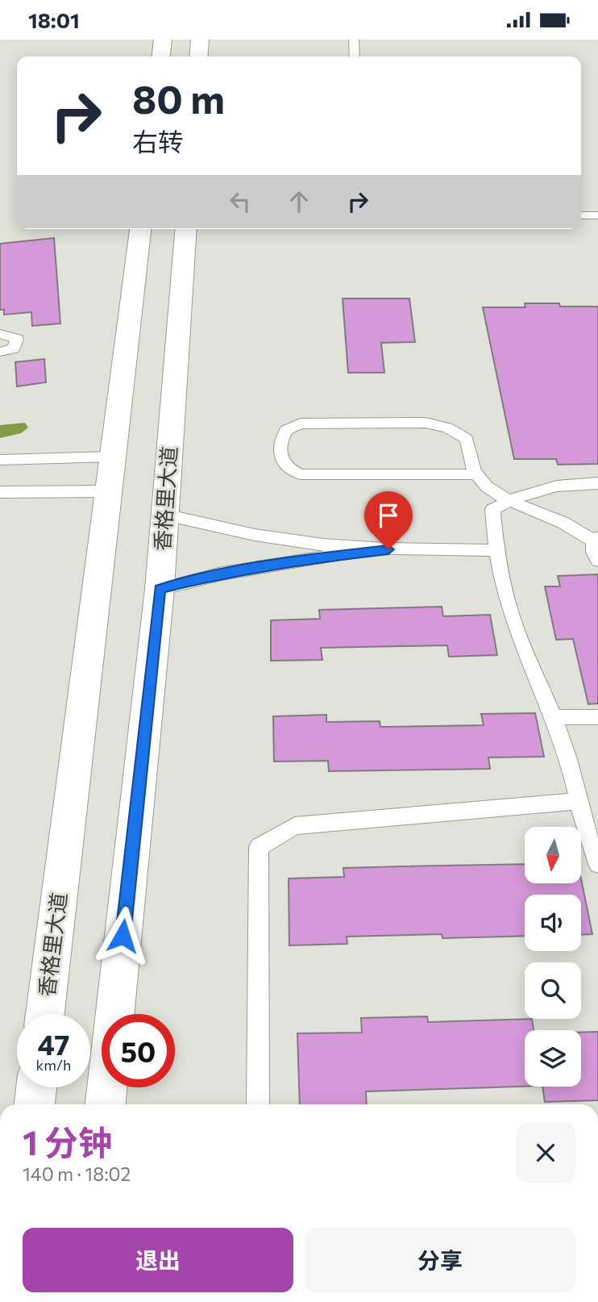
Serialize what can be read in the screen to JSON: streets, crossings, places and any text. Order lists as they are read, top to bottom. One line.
{"streets":{"main road":["香格里大道"]},"north":"bottom","page":{"status":"18:01","turn":["80 m","右转"],"speed":"47 km/h","limit":"50","heading":["1 分钟","140 m · 18:02"],"buttons":["退出","分享"]}}
